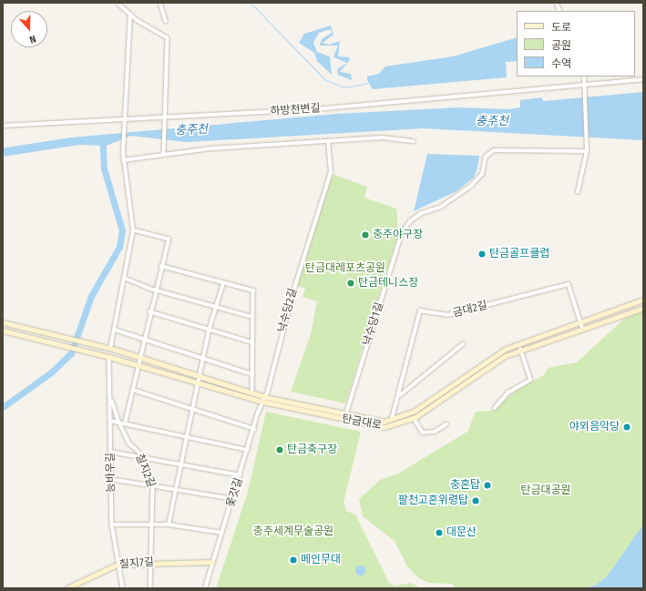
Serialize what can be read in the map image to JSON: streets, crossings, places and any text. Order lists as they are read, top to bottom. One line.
{"streets":{"main road":["탄금대로","칠지7길"],"street":["하방천변길","금대2길","낙수당2길","낙수당1길","칠지2길","능바우길","옻갓길"]},"crossings":[["금대2길","탄금대로"],["낙수당2길","탄금대로"],["낙수당2길","옻갓길"],["낙수당1길","탄금대로"],["탄금대로","능바우길"],["탄금대로","옻갓길"],["칠지2길","능바우길"],["칠지2길","칠지7길"],["능바우길","칠지7길"],["옻갓길","칠지7길"]],"water":["충주천"],"parks":["탄금대레포츠공원","탄금대공원","충주세계무술공원"],"places":["충주야구장","탄금골프클럽","탄금테니스장","야외음악당","탄금축구장","충혼탑","팔천고혼위령탑","대문산","메인무대"],"legend":["도로","공원","수역"],"north":"bottom"}
